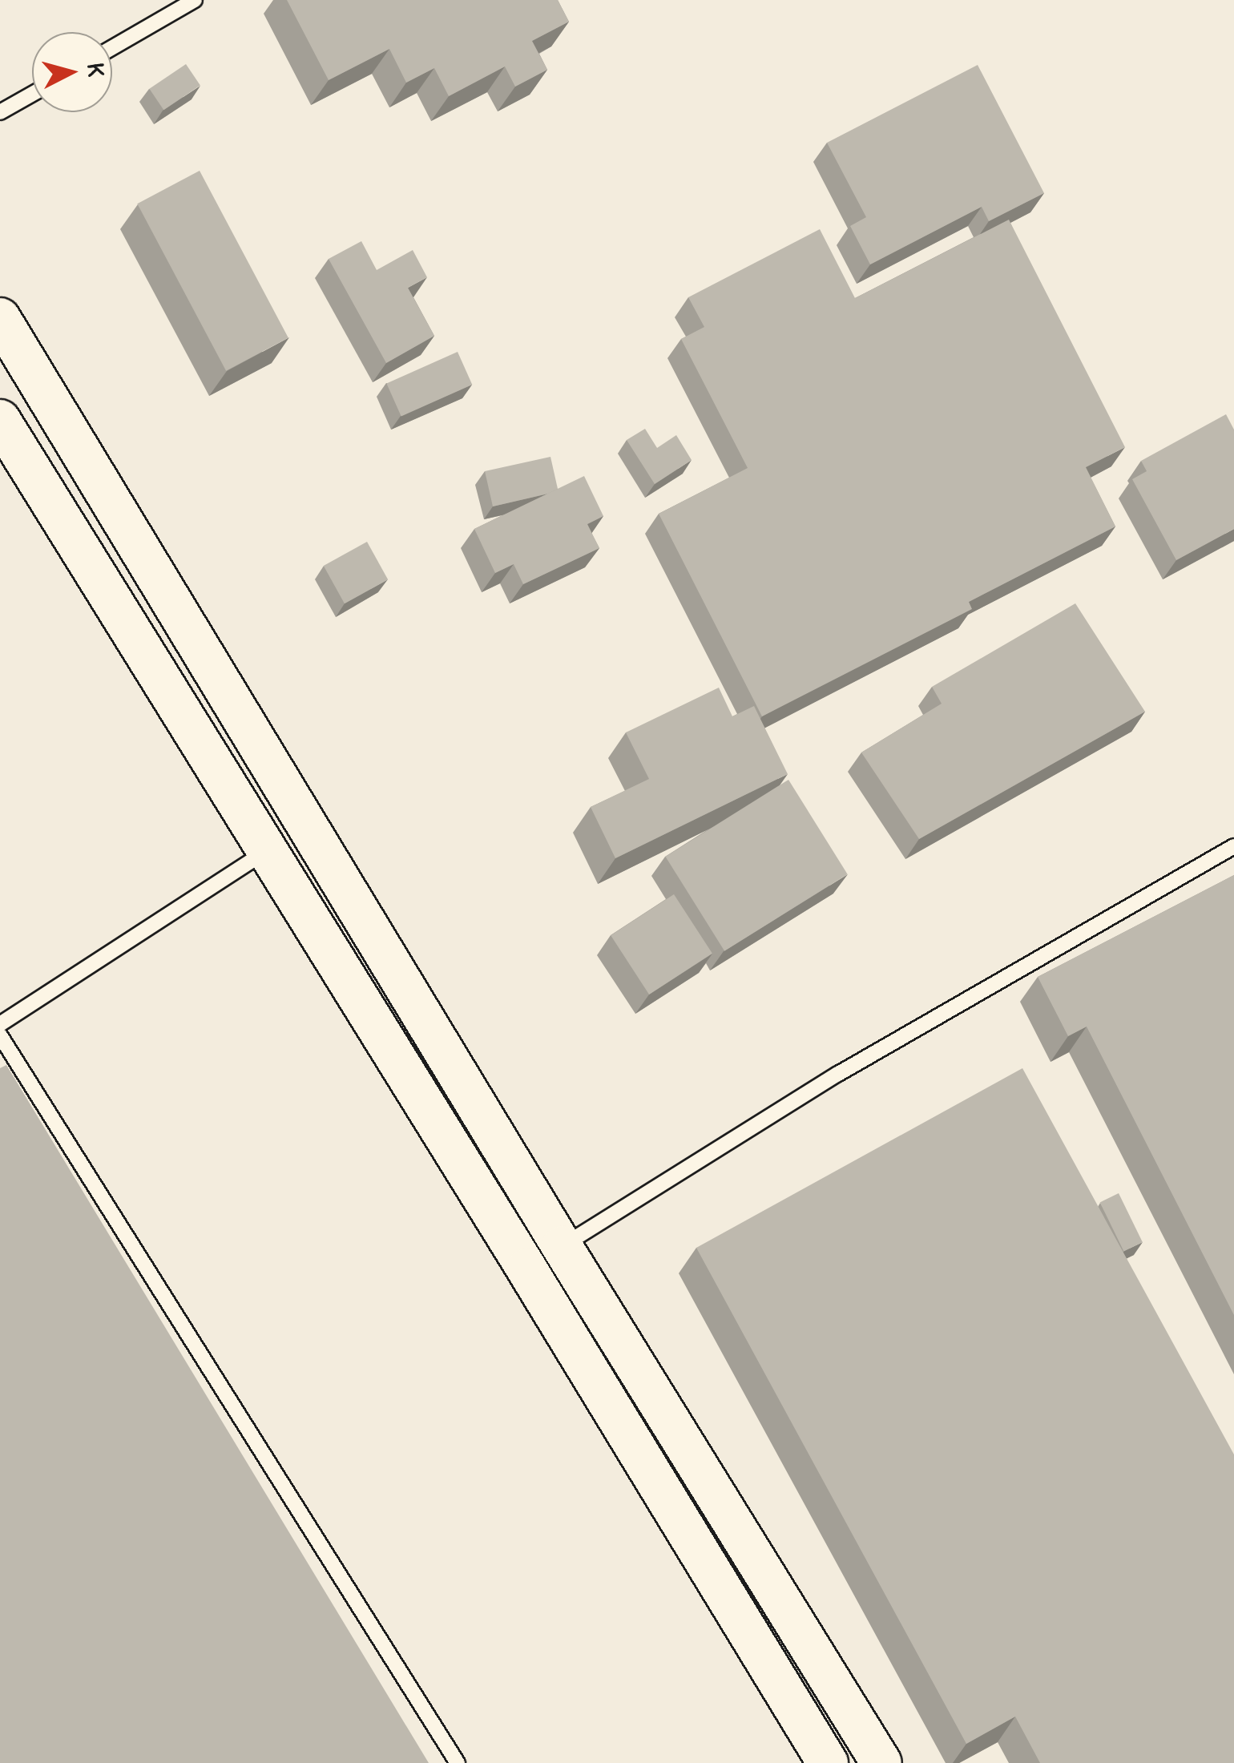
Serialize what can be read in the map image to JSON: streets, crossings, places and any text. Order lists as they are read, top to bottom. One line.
{"north":"right"}
